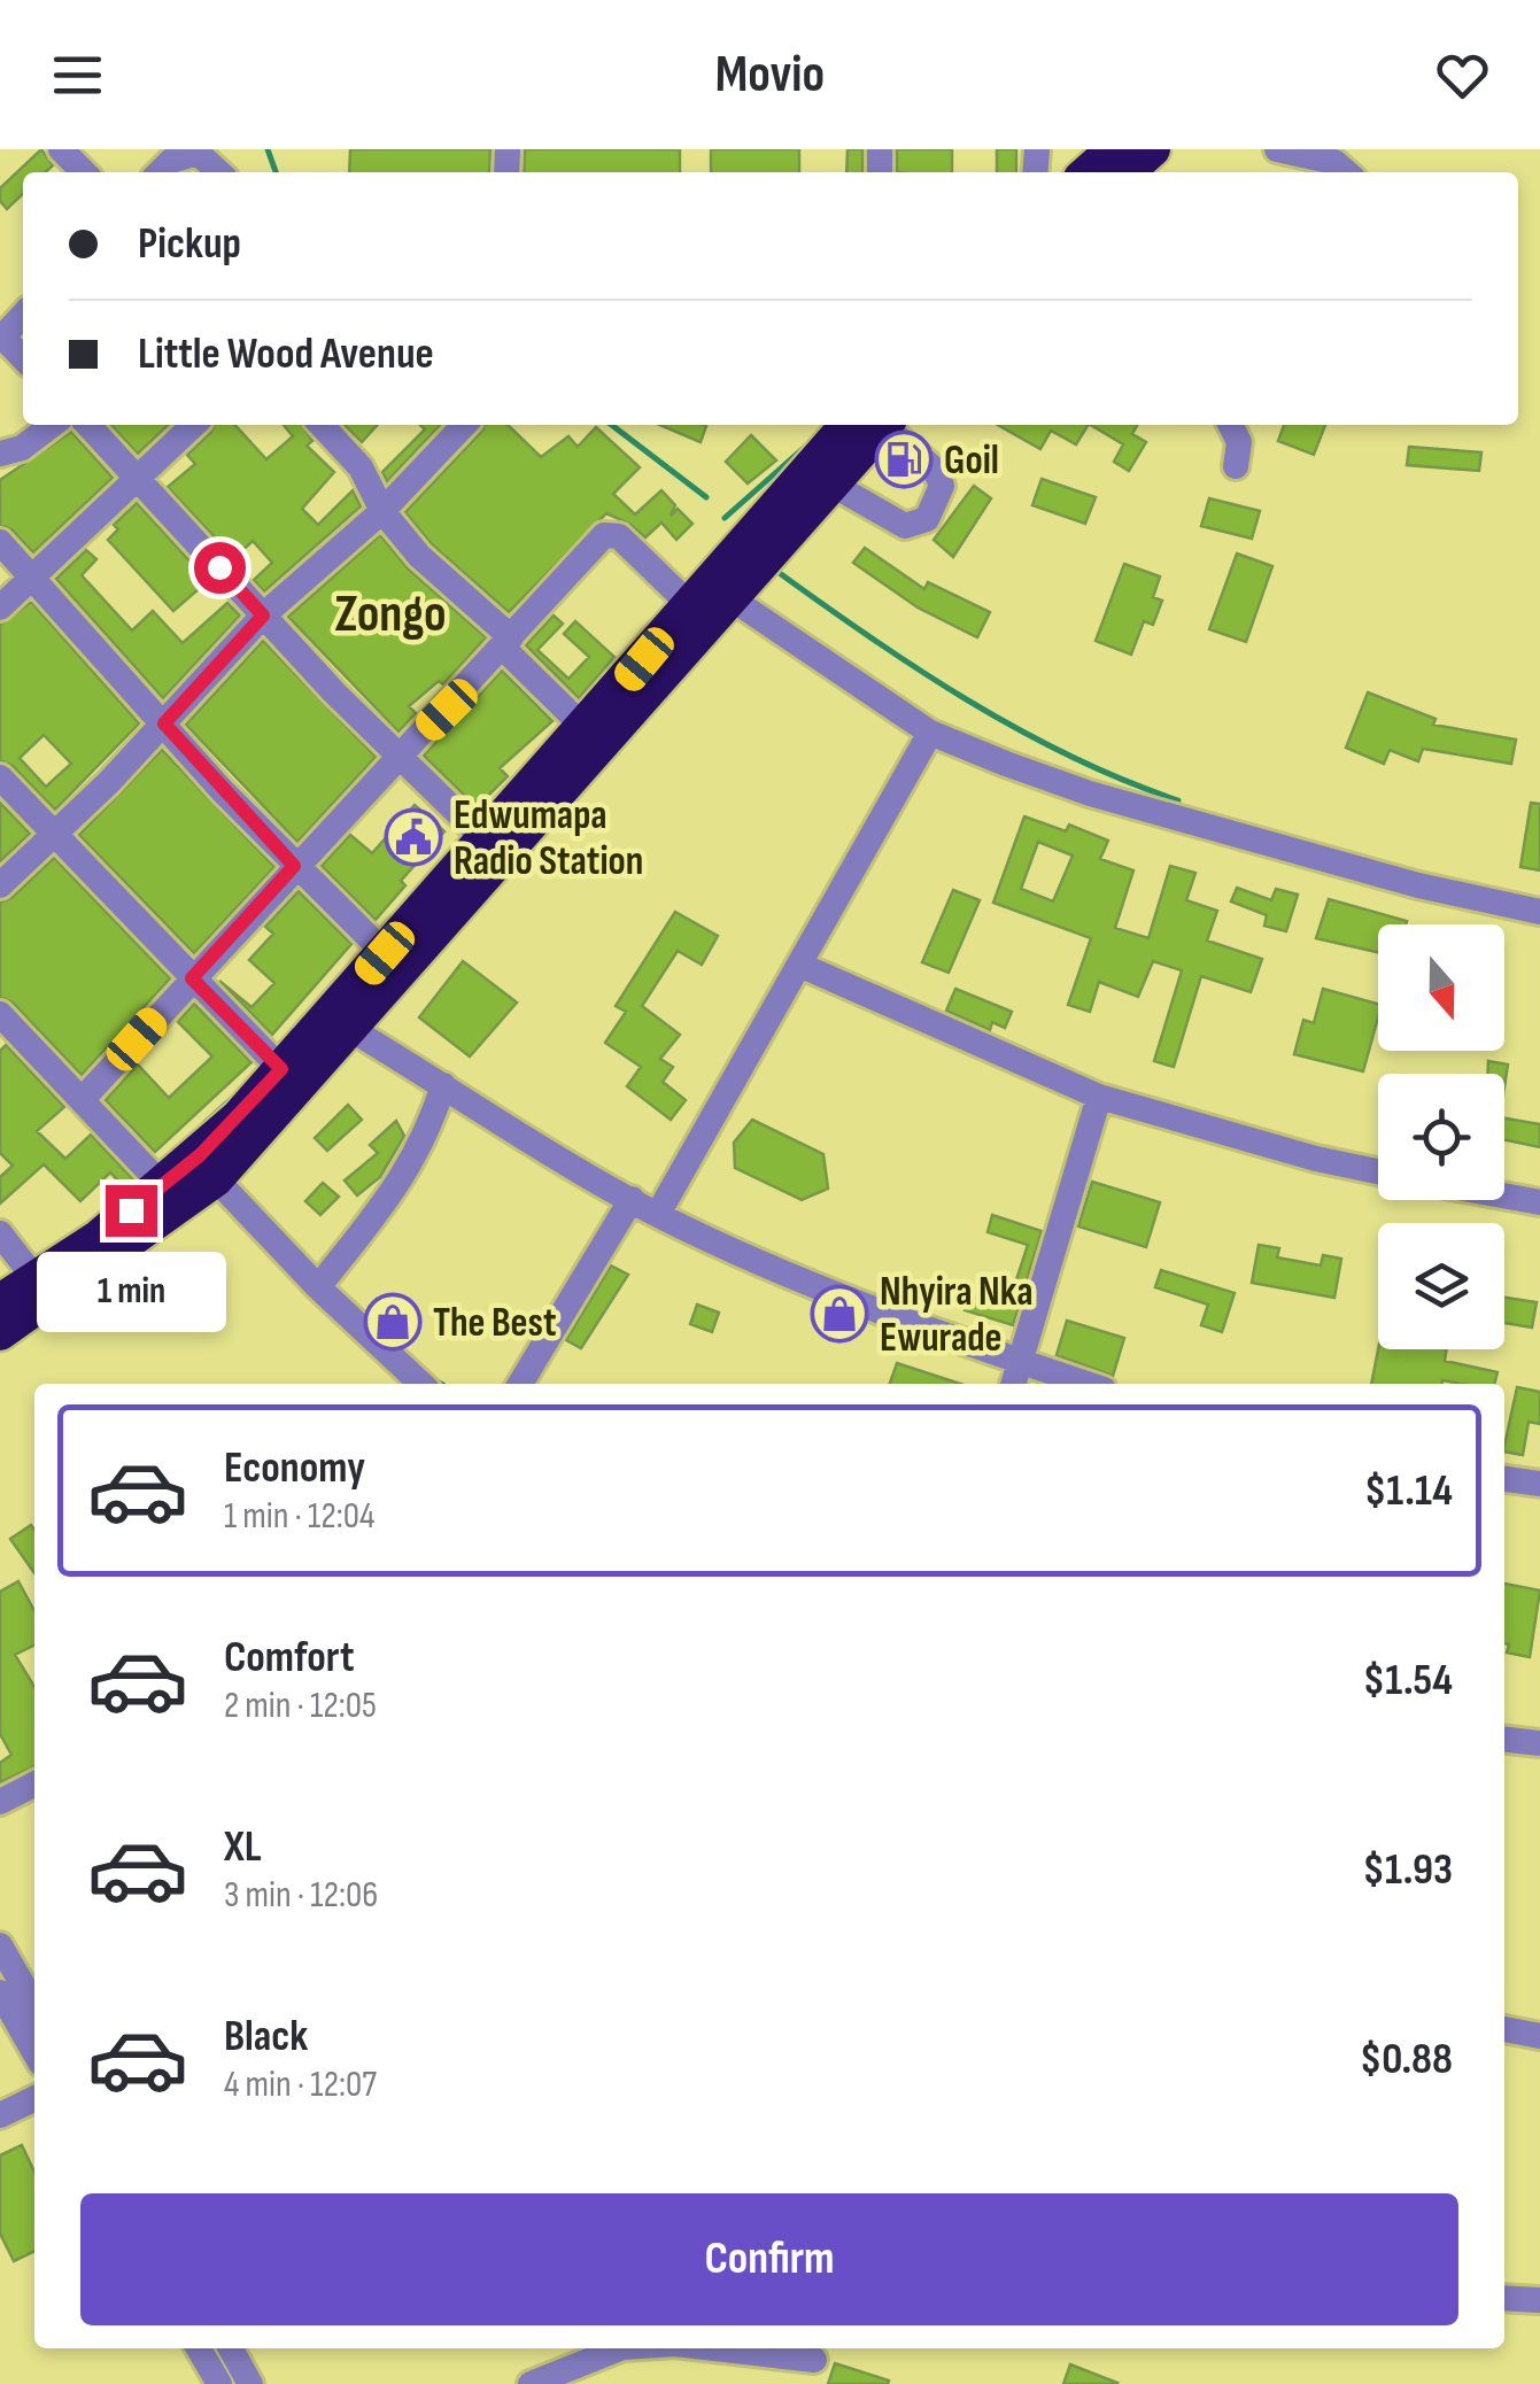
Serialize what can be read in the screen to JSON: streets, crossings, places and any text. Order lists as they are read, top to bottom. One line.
{"districts":["Zongo"],"places":{"fuel station":["Goil"],"public building":["Edwumapa Radio Station"],"shop":["Nhyira Nka Ewurade","The Best"]},"north":"bottom","page":{"header":"Movio","banner":["Pickup","Little Wood Avenue"],"bubble":"1 min","list":[{"name":"Economy","note":"1 min · 12:04","value":"$1.14"},{"name":"Comfort","note":"2 min · 12:05","value":"$1.54"},{"name":"XL","note":"3 min · 12:06","value":"$1.93"},{"name":"Black","note":"4 min · 12:07","value":"$0.88"}],"buttons":"Confirm"}}
